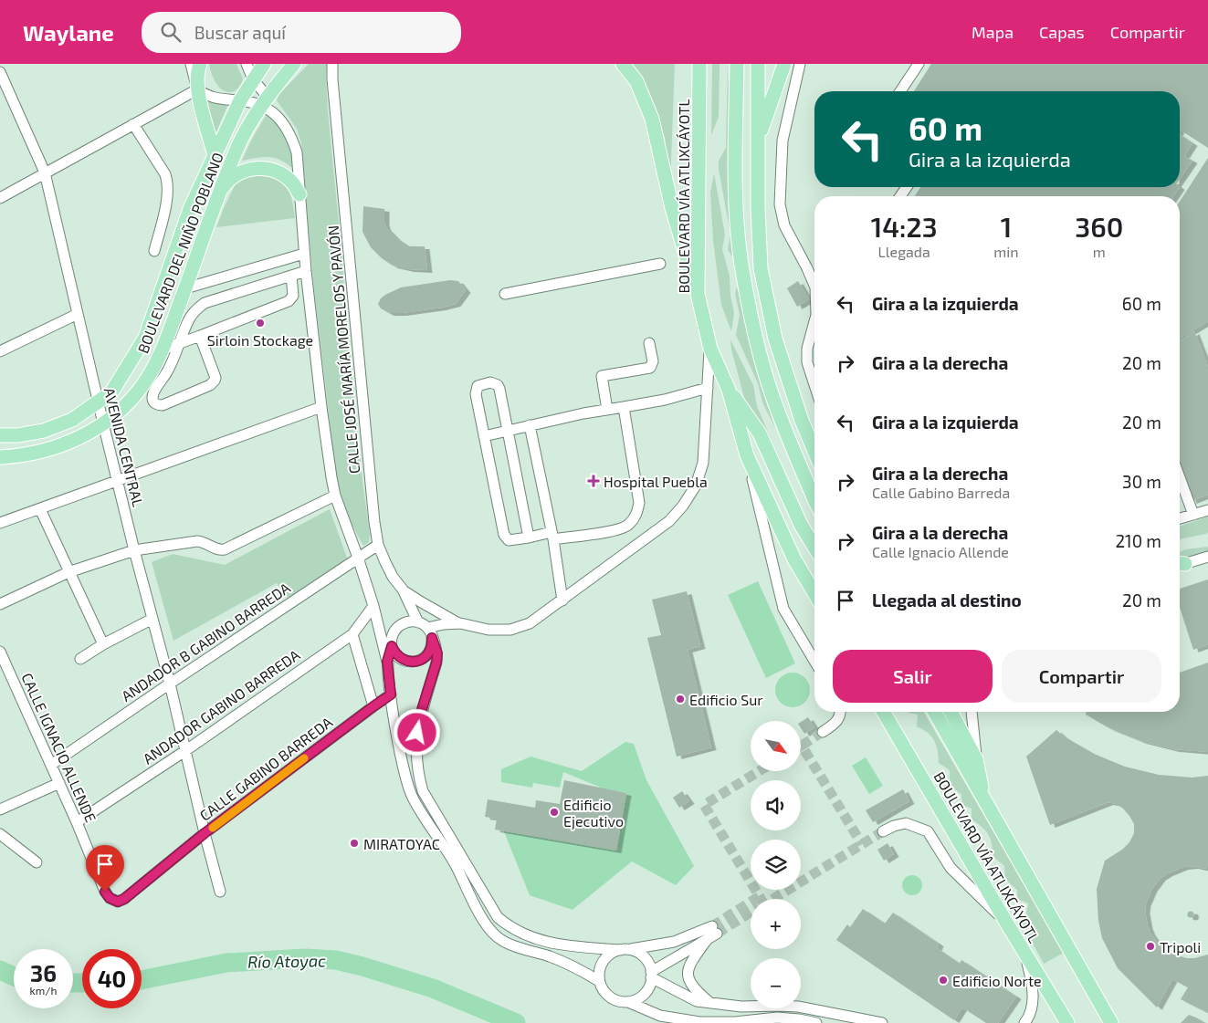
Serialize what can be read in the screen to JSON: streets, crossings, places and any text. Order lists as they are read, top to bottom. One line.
{"streets":{"main road":["BOULEVARD VÍA ATLIXCÁYOTL","BOULEVARD DEL NIÑO POBLANO"],"street":["CALLE JOSÉ MARÍA MORELOS Y PAVÓN","AVENIDA CENTRAL","ANDADOR B GABINO BARREDA","ANDADOR GABINO BARREDA","CALLE IGNACIO ALLENDE","CALLE GABINO BARREDA"]},"crossings":[["BOULEVARD DEL NIÑO POBLANO","CALLE JOSÉ MARÍA MORELOS Y PAVÓN"],["BOULEVARD DEL NIÑO POBLANO","AVENIDA CENTRAL"],["CALLE JOSÉ MARÍA MORELOS Y PAVÓN","ANDADOR B GABINO BARREDA"],["CALLE JOSÉ MARÍA MORELOS Y PAVÓN","ANDADOR GABINO BARREDA"],["AVENIDA CENTRAL","ANDADOR B GABINO BARREDA"],["AVENIDA CENTRAL","ANDADOR GABINO BARREDA"],["AVENIDA CENTRAL","CALLE GABINO BARREDA"],["ANDADOR B GABINO BARREDA","CALLE IGNACIO ALLENDE"],["ANDADOR GABINO BARREDA","CALLE IGNACIO ALLENDE"],["CALLE IGNACIO ALLENDE","CALLE GABINO BARREDA"]],"water":["Río Atoyac"],"places":{"other":["Sirloin Stockage","Edificio Sur","Edificio Ejecutivo","MIRATOYAC","Tripoli","Edificio Norte"],"health":["Hospital Puebla"]},"north":"bottom right","page":{"header":"Waylane","search":"Buscar aquí","nav":["Mapa","Capas","Compartir"],"turn":["60 m","Gira a la izquierda"],"eta":["14:23","Llegada","1","min","360","m"],"list":[{"name":"Gira a la izquierda","value":"60 m"},{"name":"Gira a la derecha","value":"20 m"},{"name":"Gira a la izquierda","value":"20 m"},{"name":"Gira a la derecha","note":"Calle Gabino Barreda","value":"30 m"},{"name":"Gira a la derecha","note":"Calle Ignacio Allende","value":"210 m"},{"name":"Llegada al destino","value":"20 m"}],"buttons":["Salir","Compartir"],"map_buttons":["+","−"],"speed":"36 km/h","limit":"40"}}
